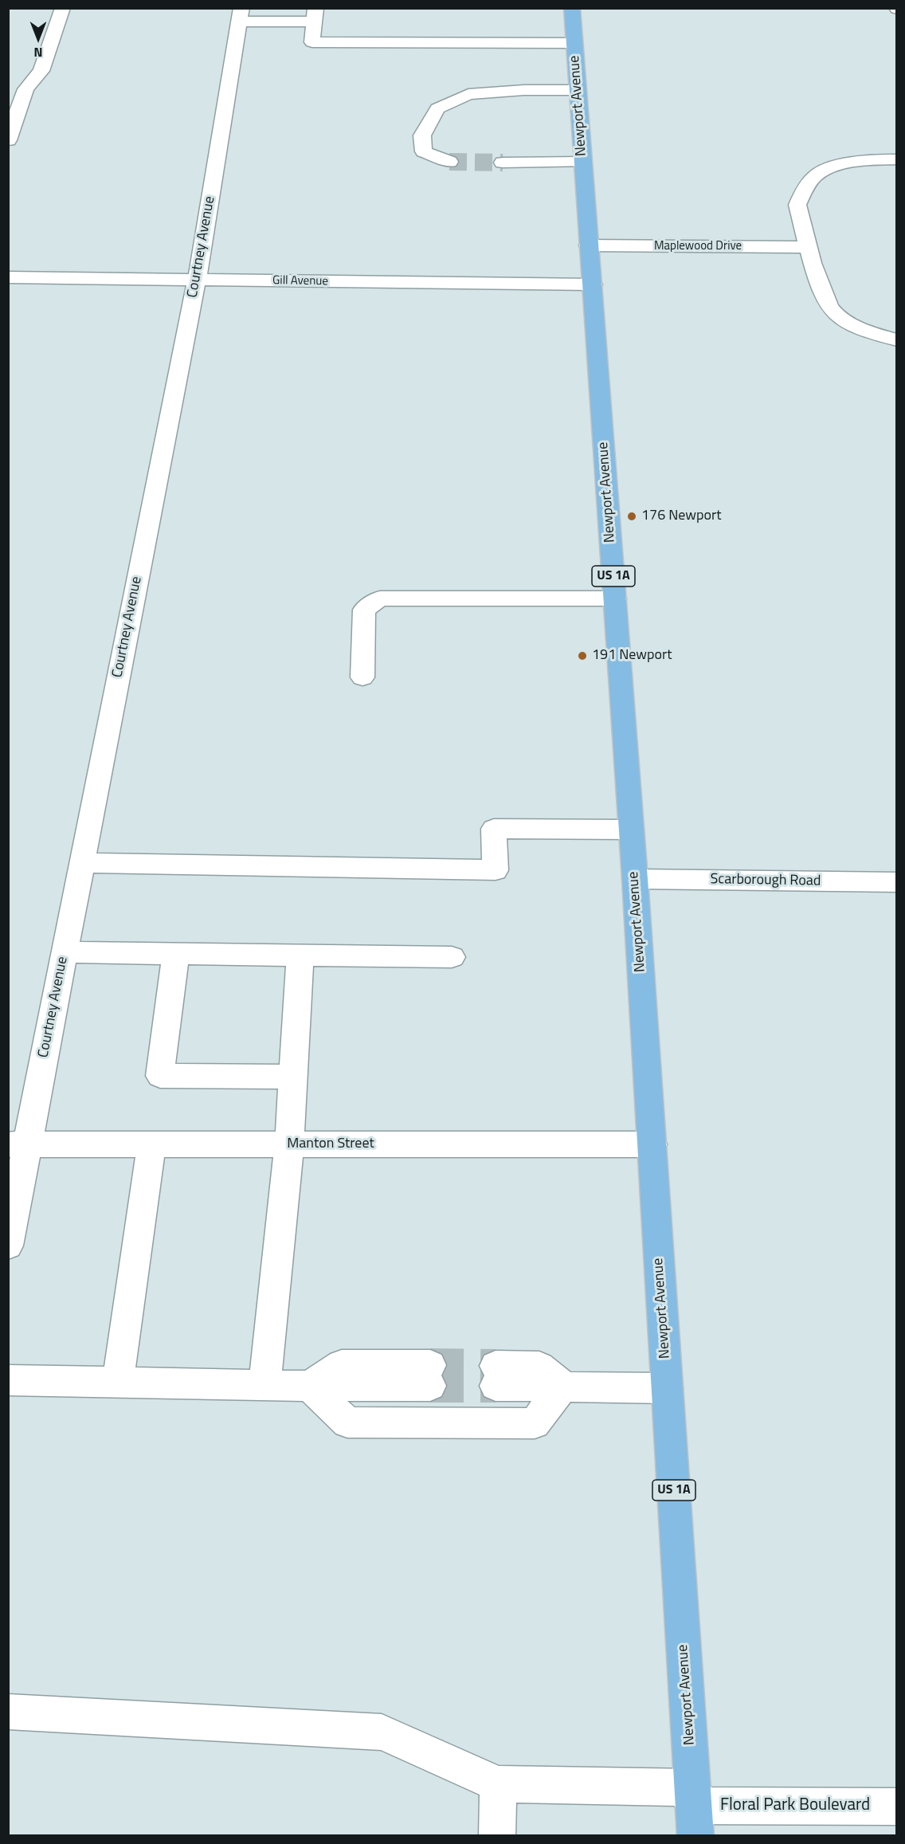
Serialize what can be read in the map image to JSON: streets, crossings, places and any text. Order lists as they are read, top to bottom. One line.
{"streets":{"main road":["Newport Avenue","US 1A"],"street":["Maplewood Drive","Courtney Avenue","Gill Avenue","Scarborough Road","Manton Street","Floral Park Boulevard"]},"crossings":[["Newport Avenue","Maplewood Drive"],["Newport Avenue","Gill Avenue"],["Newport Avenue","Scarborough Road"],["Newport Avenue","Manton Street"],["Newport Avenue","Floral Park Boulevard"],["Courtney Avenue","Gill Avenue"],["Courtney Avenue","Manton Street"]],"places":["176 Newport","191 Newport"],"north":"bottom"}
